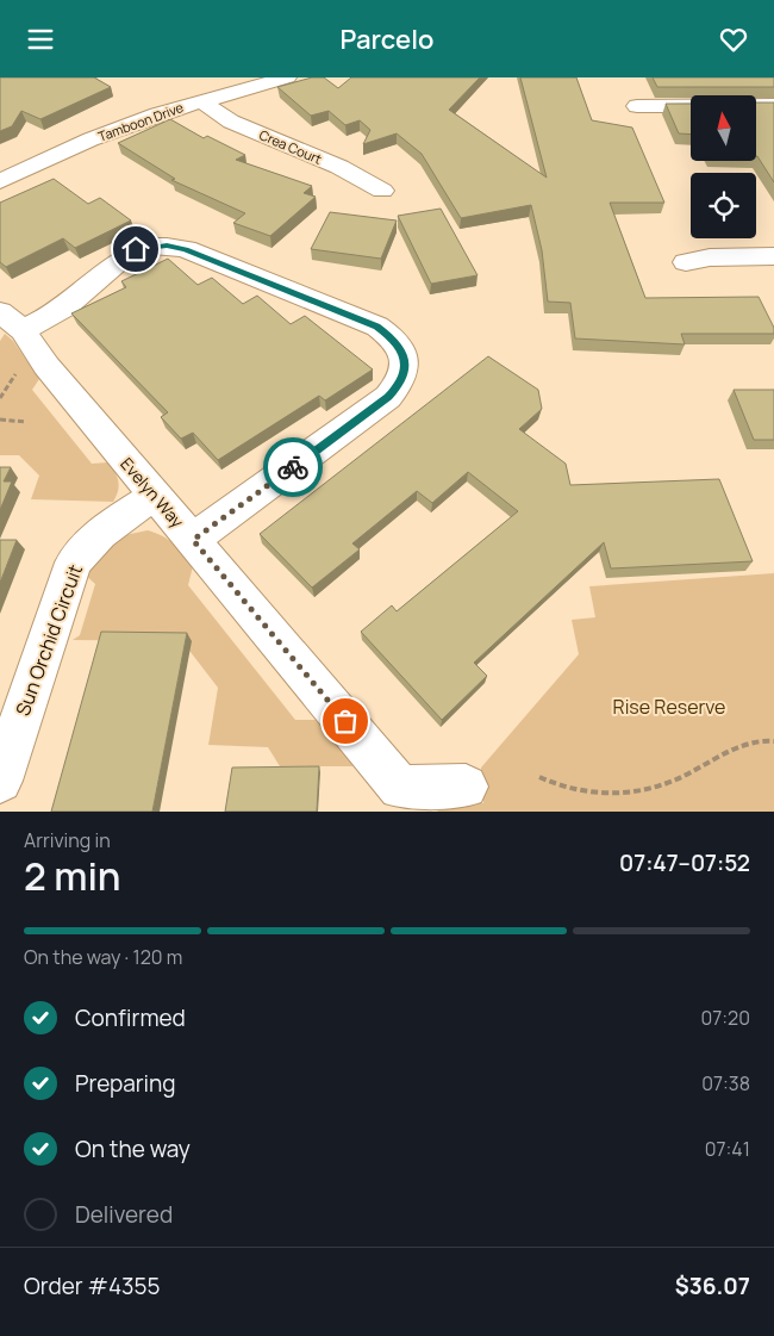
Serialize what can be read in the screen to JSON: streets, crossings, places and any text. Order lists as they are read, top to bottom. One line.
{"streets":{"street":["Tamboon Drive","Crea Court","Evelyn Way","Sun Orchid Circuit"]},"crossings":[["Tamboon Drive","Crea Court"],["Evelyn Way","Sun Orchid Circuit"]],"parks":["Rise Reserve"],"north":"top","page":{"header":"Parcelo","heading":["2 min","Arriving in","07:47–07:52"],"panel":["Order #4355","$36.07"],"bar":"On the way · 120 m","list":[["Confirmed","07:20"],["Preparing","07:38"],["On the way","07:41"],"Delivered"]}}
